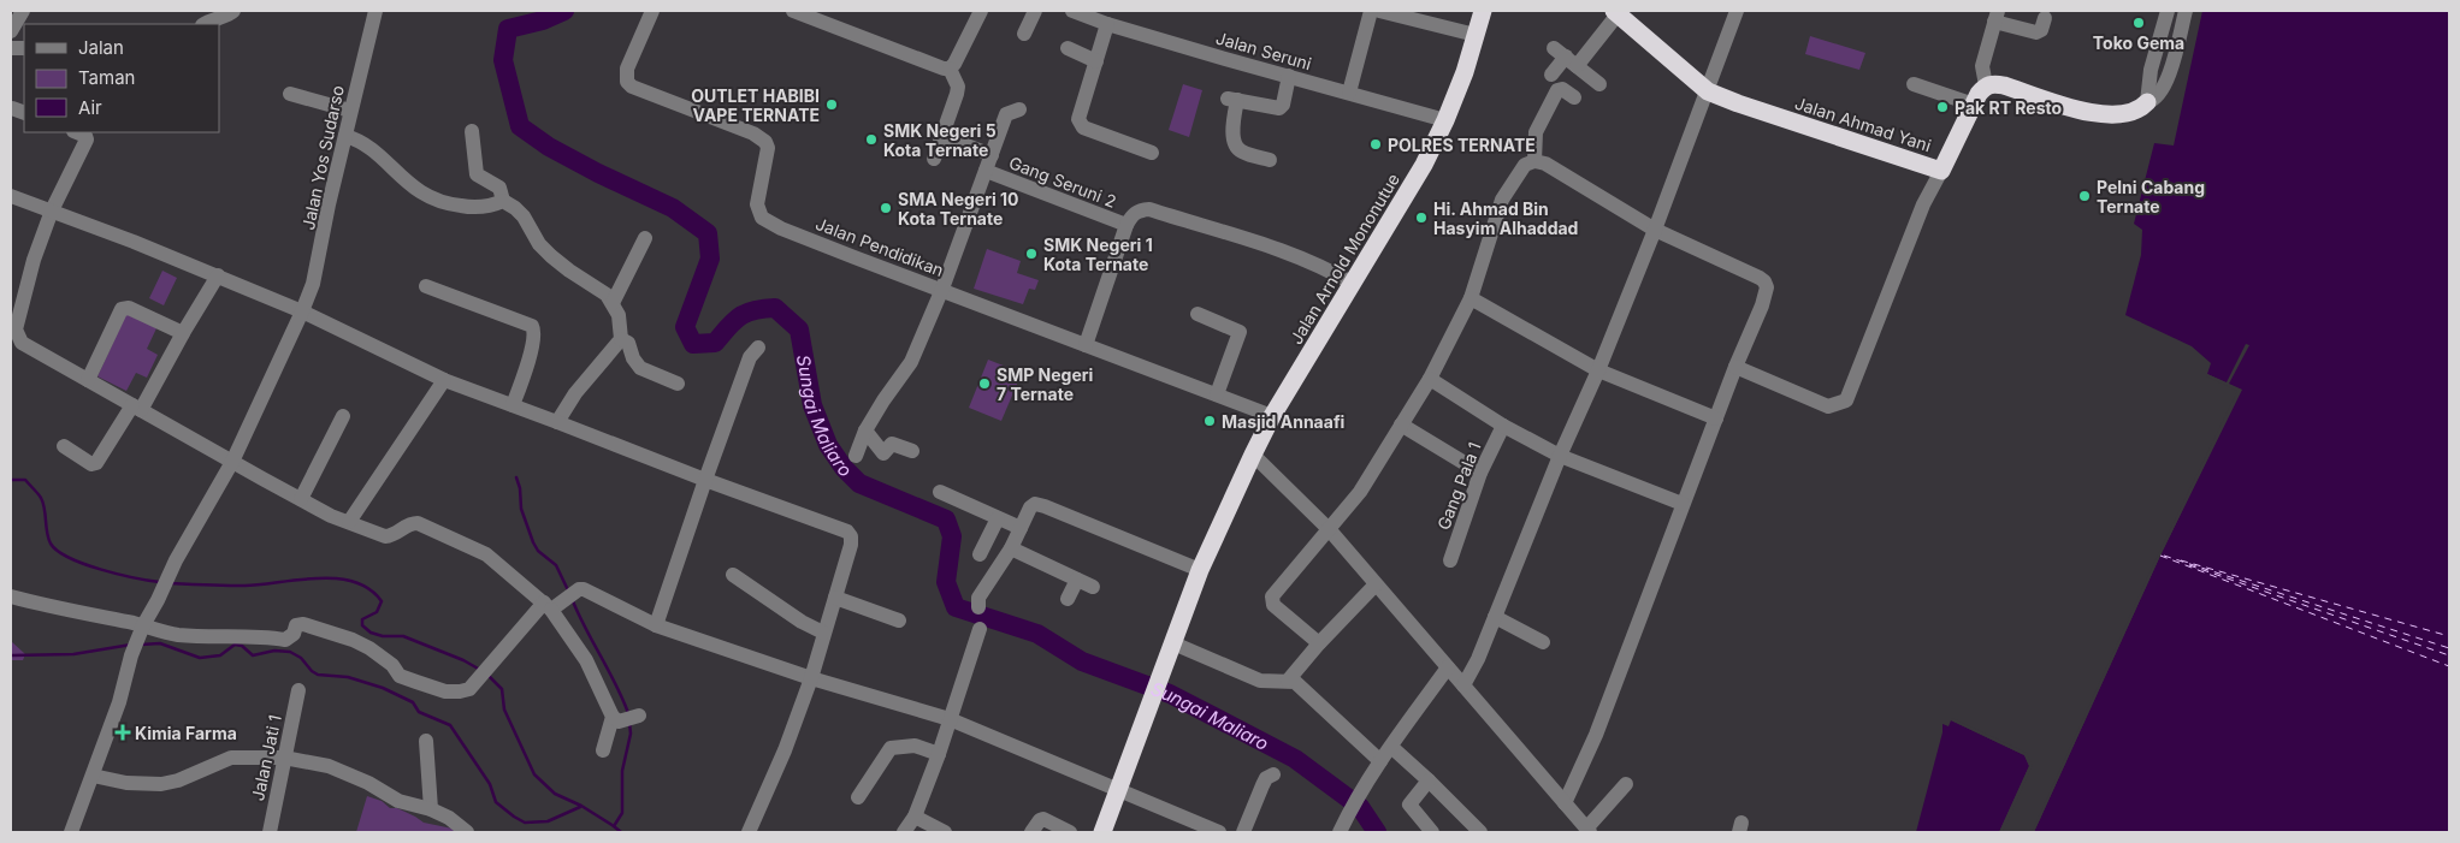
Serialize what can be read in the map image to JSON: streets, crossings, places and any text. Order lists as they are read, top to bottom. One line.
{"streets":{"highway":["Jalan Ahmad Yani","Jalan Arnold Mononutue"],"street":["Jalan Seruni","Jalan Yos Sudarso","Gang Seruni 2","Jalan Pendidikan","Gang Pala 1","Jalan Jati 1"]},"crossings":[["Jalan Seruni","Jalan Arnold Mononutue"],["Jalan Pendidikan","Jalan Arnold Mononutue"]],"water":["Sungai Maliaro"],"places":{"other":["Toko Gema","OUTLET HABIBI VAPE TERNATE","Pak RT Resto","SMK Negeri 5 Kota Ternate","POLRES TERNATE","Pelni Cabang Ternate","SMA Negeri 10 Kota Ternate","Hi. Ahmad Bin Hasyim Alhaddad","SMK Negeri 1 Kota Ternate","SMP Negeri 7 Ternate","Masjid Annaafi"],"health":["Kimia Farma"]},"legend":["Jalan","Taman","Air"]}
